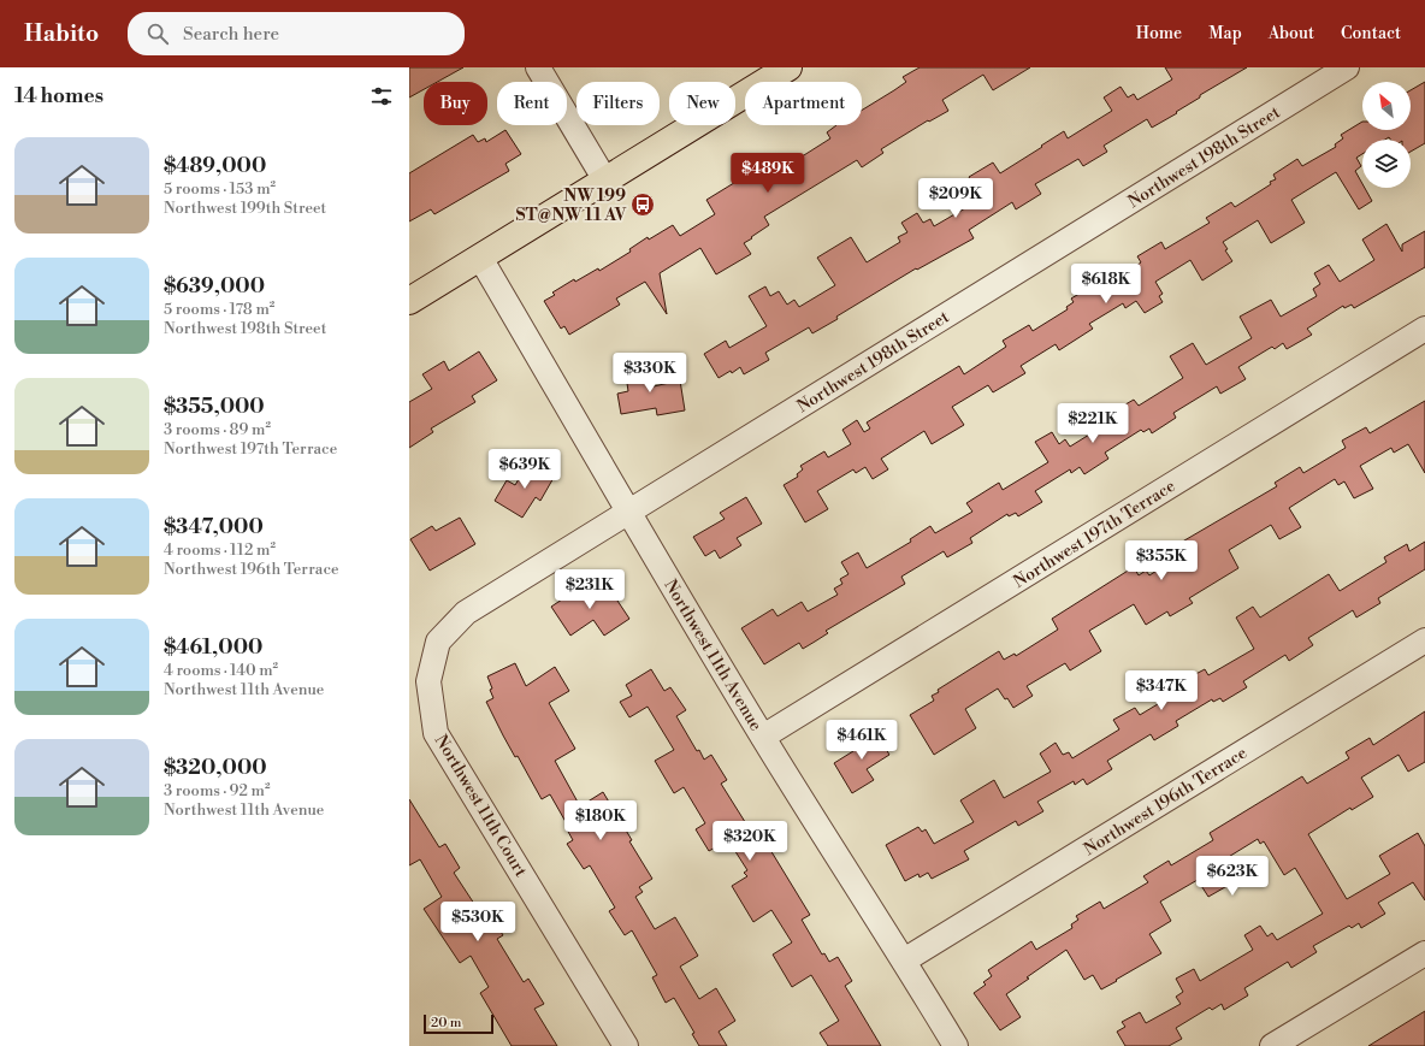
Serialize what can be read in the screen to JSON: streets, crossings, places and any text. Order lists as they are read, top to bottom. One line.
{"streets":{"street":["Northwest 198th Street","Northwest 197th Terrace","Northwest 11th Avenue","Northwest 196th Terrace","Northwest 11th Court"]},"crossings":[["Northwest 198th Street","Northwest 11th Avenue"],["Northwest 198th Street","Northwest 11th Court"],["Northwest 197th Terrace","Northwest 11th Avenue"],["Northwest 11th Avenue","Northwest 196th Terrace"]],"places":{"bus stop":["NW 199 ST@NW 11 AV"]},"scale_bar":"20 m","north":"top left","page":{"header":"Habito","search":"Search here","nav":["Home","Map","About","Contact"],"heading":"14 homes","chip":["Buy","Rent","Filters","New","Apartment"],"list":[{"name":"$489,000","note":"5 rooms · 153 m² · Northwest 199th Street"},{"name":"$639,000","note":"5 rooms · 178 m² · Northwest 198th Street"},{"name":"$355,000","note":"3 rooms · 89 m² · Northwest 197th Terrace"},{"name":"$347,000","note":"4 rooms · 112 m² · Northwest 196th Terrace"},{"name":"$461,000","note":"4 rooms · 140 m² · Northwest 11th Avenue"},{"name":"$320,000","note":"3 rooms · 92 m² · Northwest 11th Avenue"}],"price":["$489K","$209K","$618K","$330K","$221K","$639K","$355K","$231K","$347K","$461K","$180K","$320K","$623K","$530K"],"scale":"20 m"}}
